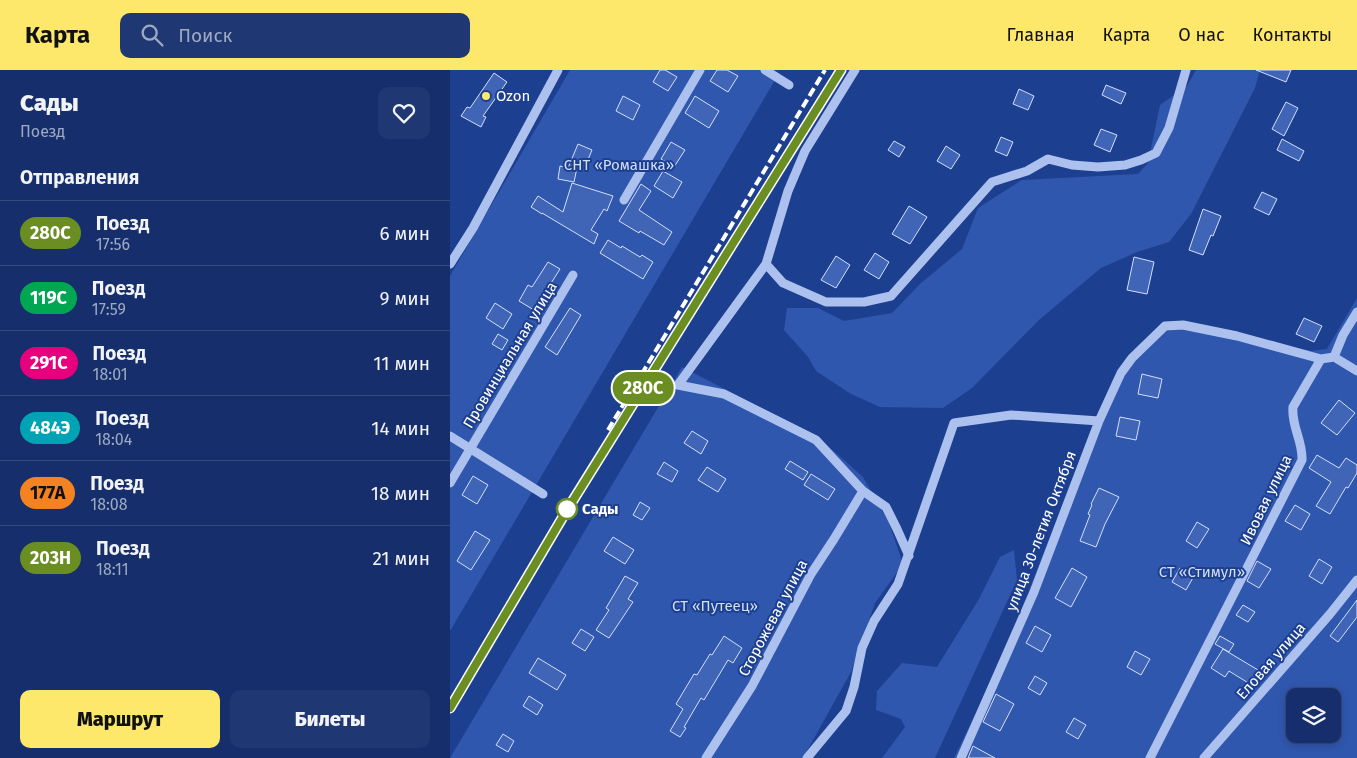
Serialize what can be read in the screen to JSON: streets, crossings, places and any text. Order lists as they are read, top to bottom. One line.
{"streets":{"street":["Провинциальная улица","Ивовая улица","улица 30-летия Октября","Сторожевая улица","Еловая улица"]},"crossings":[["Ивовая улица","улица 30-летия Октября"]],"parks":["СНТ «Ромашка»","СТ «Стимул»","СТ «Путеец»"],"places":["Ozon","Сады"],"page":{"header":"Карта","search":"Поиск","nav":["Главная","Карта","О нас","Контакты"],"heading":[["Сады","Поезд"],"Отправления"],"on_map":"280С","list":[{"mark":"280С","name":"Поезд","note":"17:56","value":"6 мин"},{"mark":"119С","name":"Поезд","note":"17:59","value":"9 мин"},{"mark":"291С","name":"Поезд","note":"18:01","value":"11 мин"},{"mark":"484Э","name":"Поезд","note":"18:04","value":"14 мин"},{"mark":"177А","name":"Поезд","note":"18:08","value":"18 мин"},{"mark":"203Н","name":"Поезд","note":"18:11","value":"21 мин"}],"buttons":["Маршрут","Билеты"]}}
